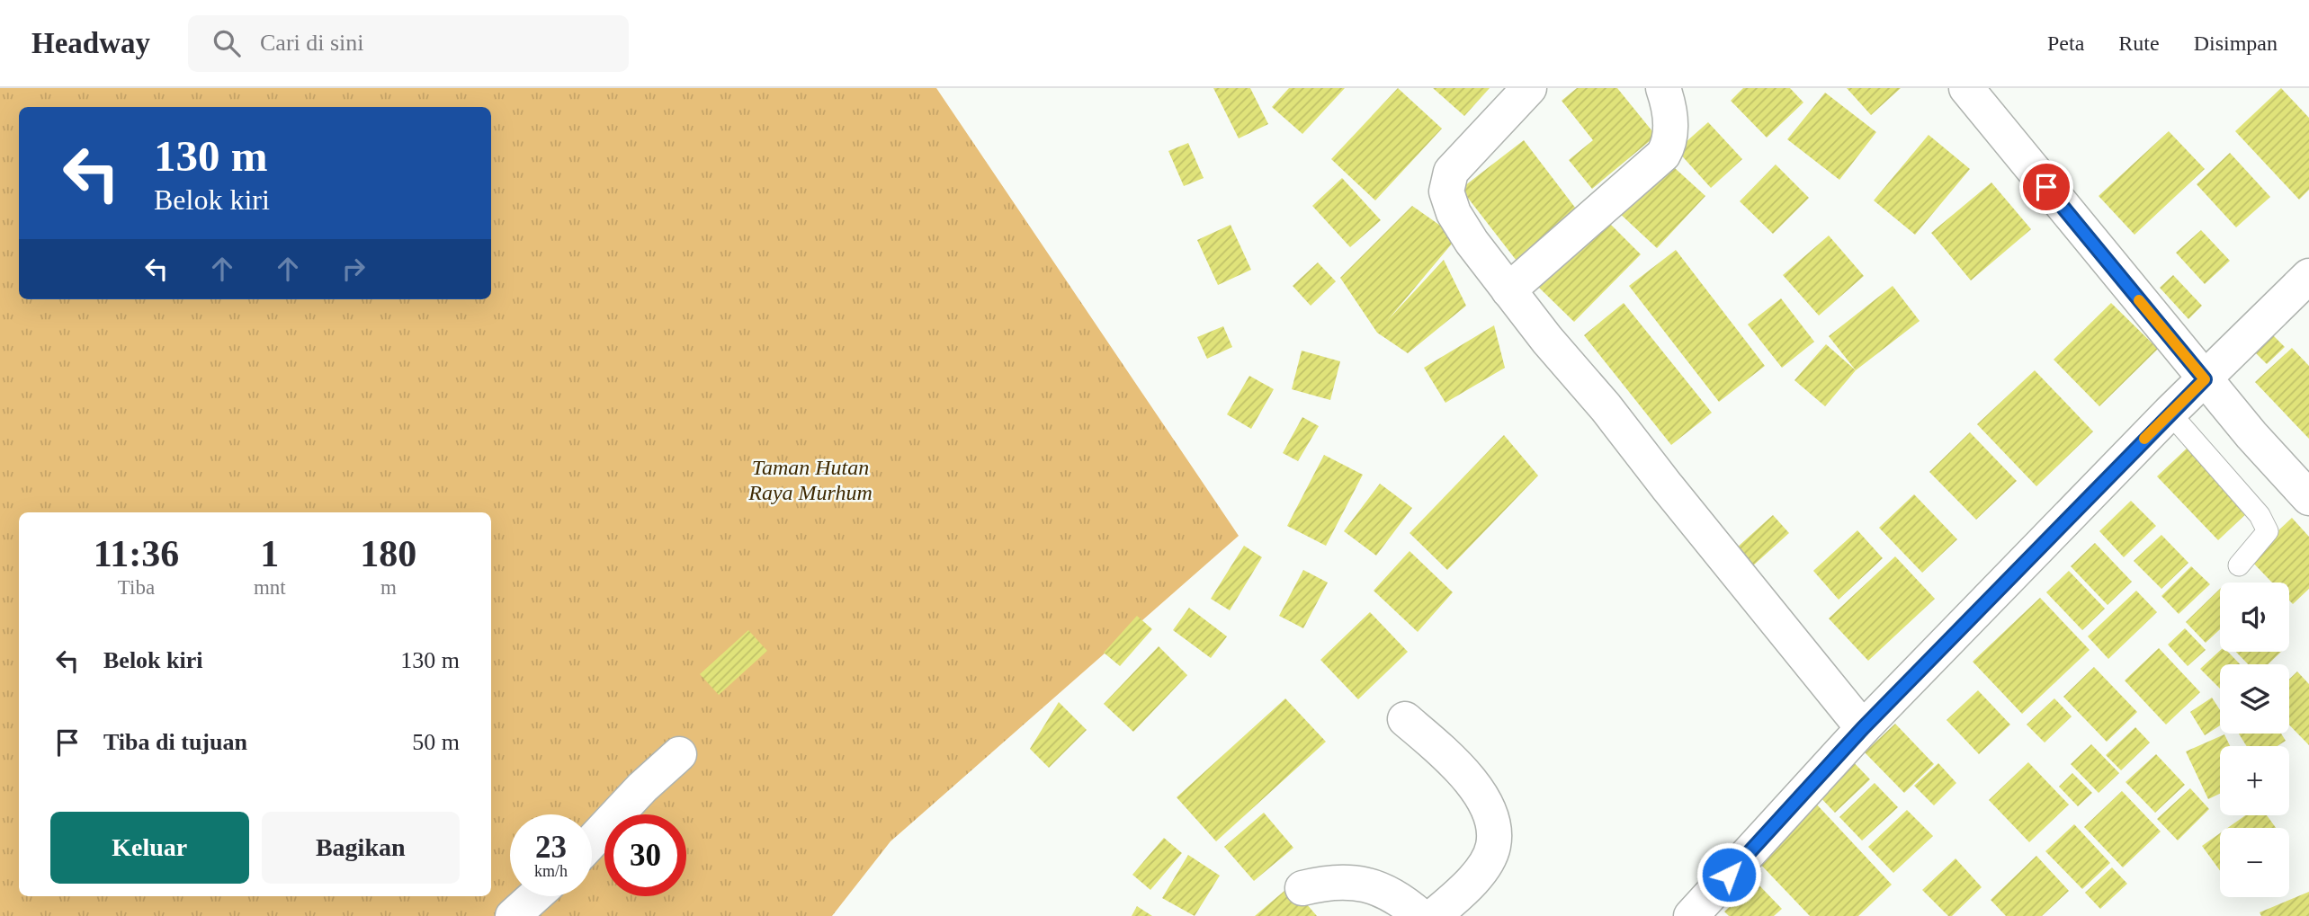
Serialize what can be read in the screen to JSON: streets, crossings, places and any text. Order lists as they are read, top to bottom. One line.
{"parks":["Taman Hutan Raya Murhum"],"page":{"header":"Headway","search":"Cari di sini","nav":["Peta","Rute","Disimpan"],"turn":["130 m","Belok kiri"],"eta":["11:36","Tiba","1","mnt","180","m"],"map_buttons":["+","−"],"list":[{"name":"Belok kiri","value":"130 m"},{"name":"Tiba di tujuan","value":"50 m"}],"buttons":["Keluar","Bagikan"],"speed":"23 km/h","limit":"30"}}
